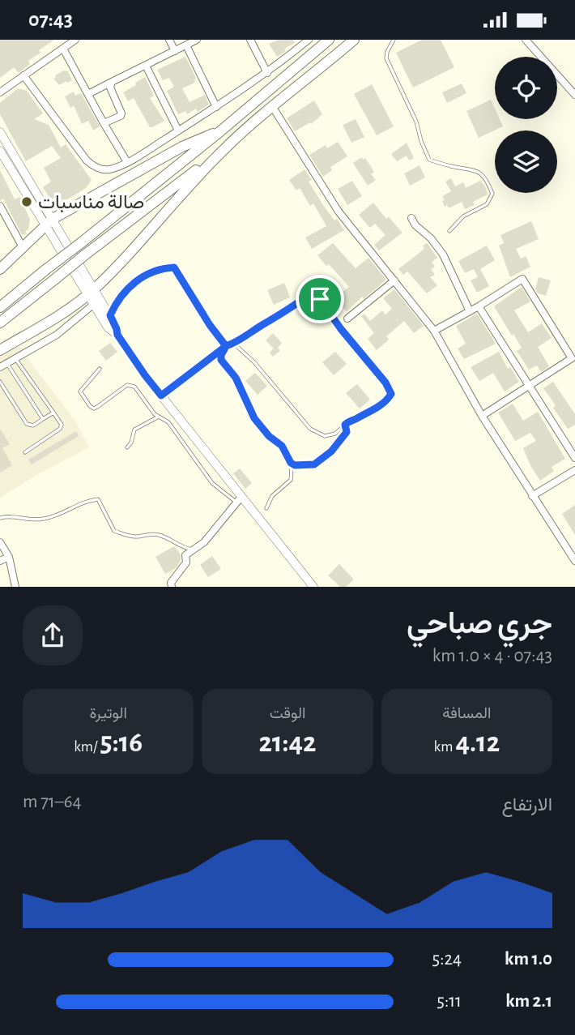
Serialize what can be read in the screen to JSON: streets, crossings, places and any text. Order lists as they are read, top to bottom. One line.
{"places":["صالة مناسبات"],"page":{"status":"07:43","heading":["جري صباحي","07:43 · 4 × 1.0 km"],"stats":[["المسافة","4.12 km"],["الوقت","21:42"],["الوتيرة","5:16 /km"]],"chart":["الارتفاع","64–71 m"],"list":[{"name":"1.0 km","note":"5:24"},{"name":"2.1 km","note":"5:11"}]}}
